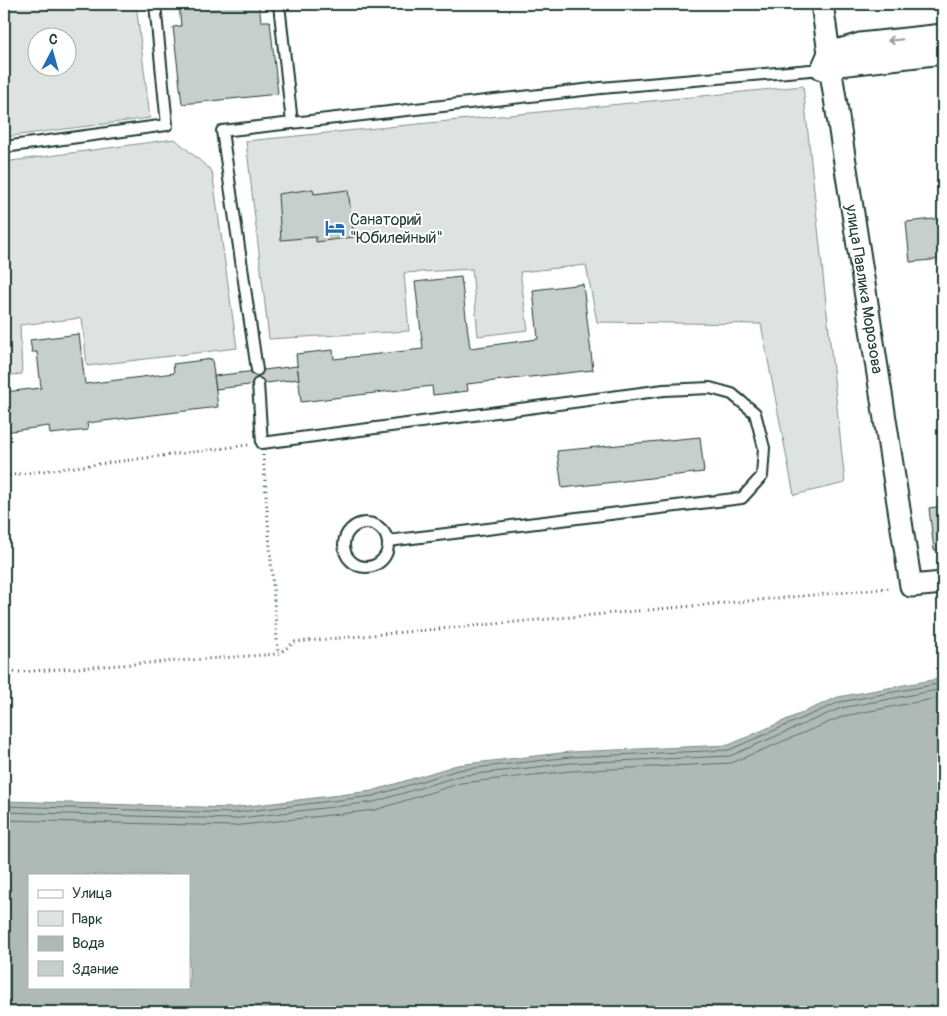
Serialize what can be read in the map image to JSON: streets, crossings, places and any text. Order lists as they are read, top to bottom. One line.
{"streets":{"street":["улица Павлика Морозова"]},"places":{"hotel":["Санаторий \"Юбилейный\""]},"legend":["Улица","Парк","Вода","Здание"],"north":"top"}
